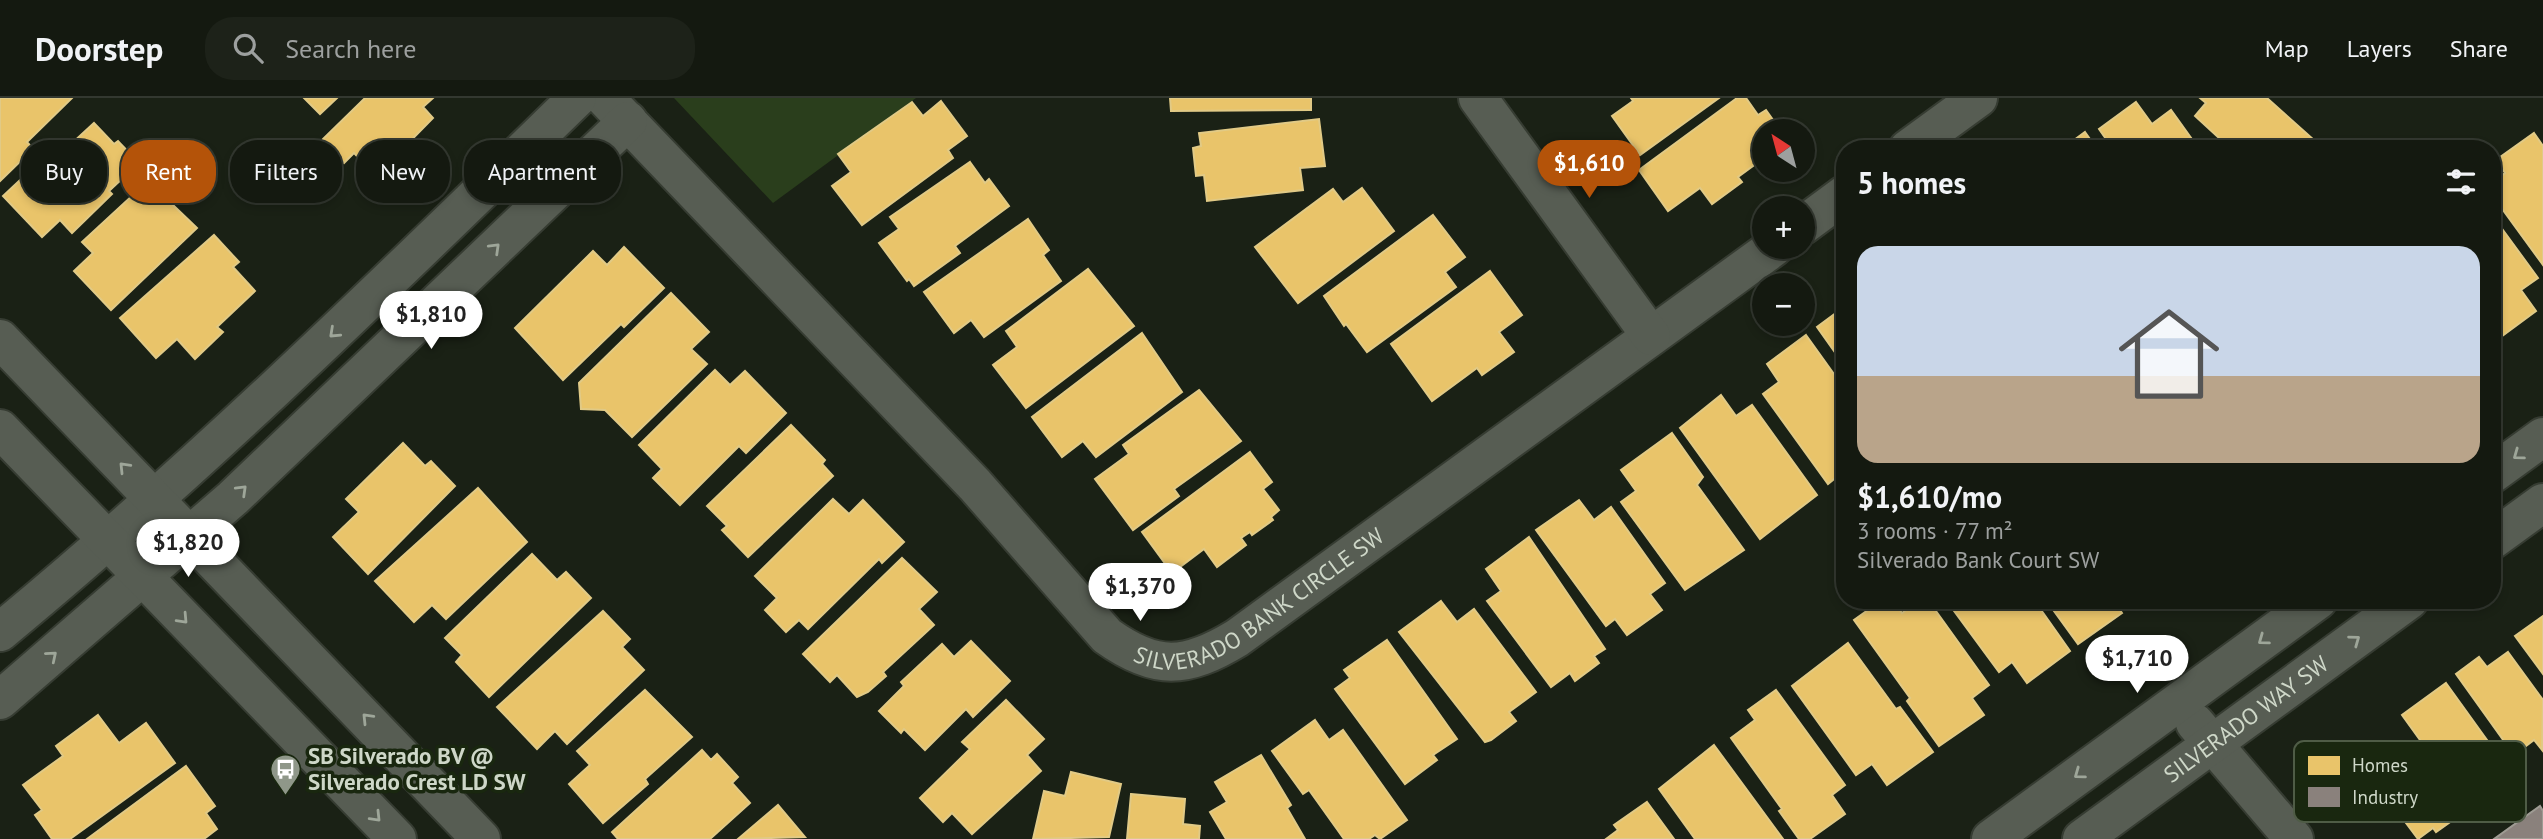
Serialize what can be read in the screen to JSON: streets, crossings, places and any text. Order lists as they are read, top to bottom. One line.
{"streets":{"street":["SILVERADO BANK CIRCLE SW","SILVERADO WAY SW"]},"places":{"bus stop":["SB Silverado BV @ Silverado Crest LD SW"]},"legend":["Homes","Industry"],"north":"top left","page":{"header":"Doorstep","search":"Search here","nav":["Map","Layers","Share"],"map_buttons":["+","−"],"price":["$1,610","$1,810","$1,820","$1,370","$1,710"],"chip":["Buy","Rent","Filters","New","Apartment"],"heading":"5 homes","list":[{"name":"$1,610/mo","note":"3 rooms · 77 m² · Silverado Bank Court SW"}]}}
